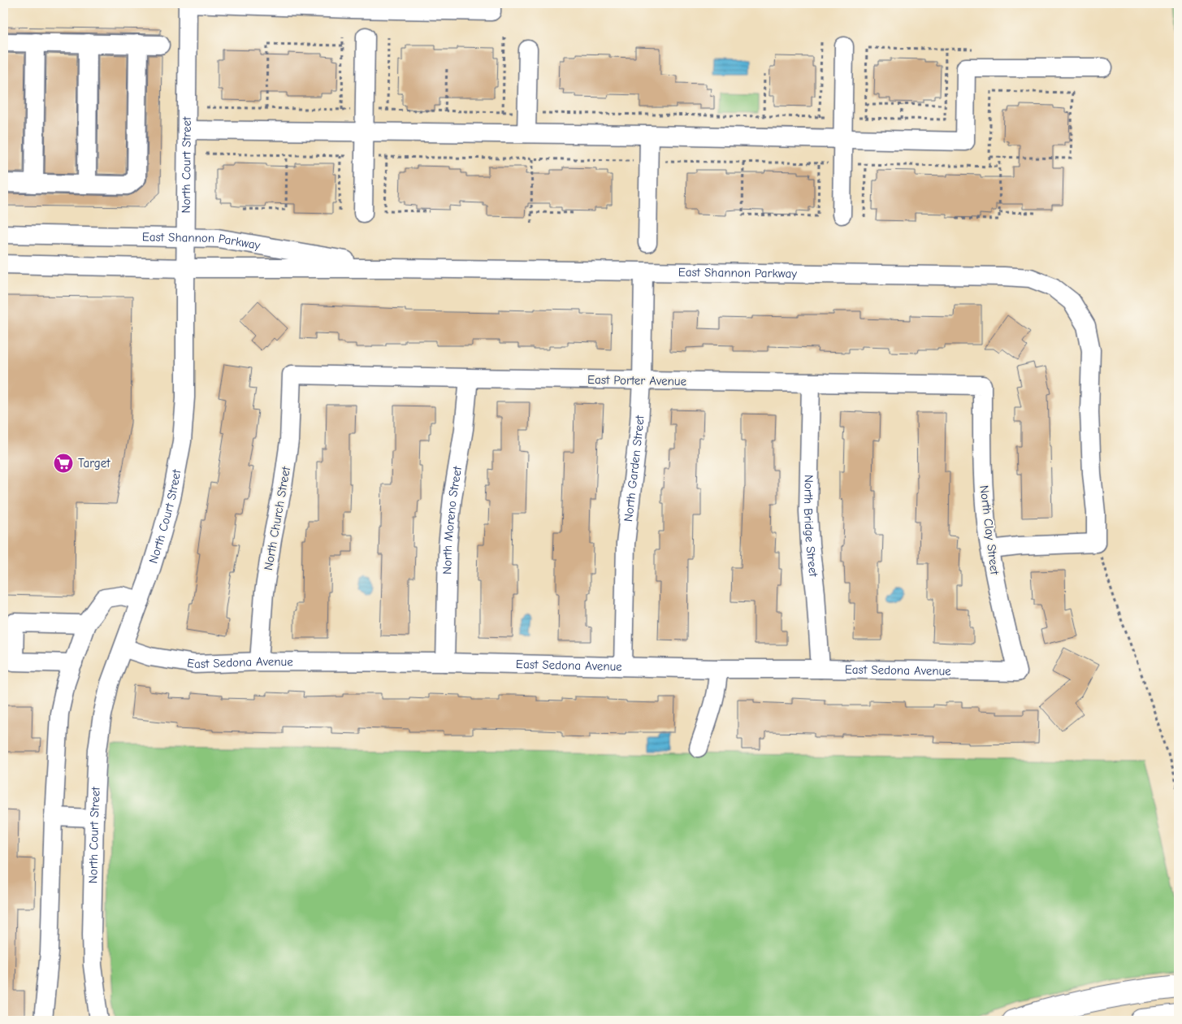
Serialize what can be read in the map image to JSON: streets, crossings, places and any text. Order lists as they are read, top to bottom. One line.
{"streets":{"street":["North Court Street","East Shannon Parkway","East Porter Avenue","North Garden Street","North Church Street","North Moreno Street","North Bridge Street","North Clay Street","East Sedona Avenue"]},"crossings":[["North Court Street","East Shannon Parkway"],["North Court Street","East Sedona Avenue"],["East Shannon Parkway","North Garden Street"],["East Porter Avenue","North Garden Street"],["East Porter Avenue","North Church Street"],["East Porter Avenue","North Moreno Street"],["East Porter Avenue","North Bridge Street"],["East Porter Avenue","North Clay Street"],["North Garden Street","East Sedona Avenue"],["North Church Street","East Sedona Avenue"],["North Moreno Street","East Sedona Avenue"],["North Bridge Street","East Sedona Avenue"],["North Clay Street","East Sedona Avenue"]],"places":{"supermarket":["Target"]}}
